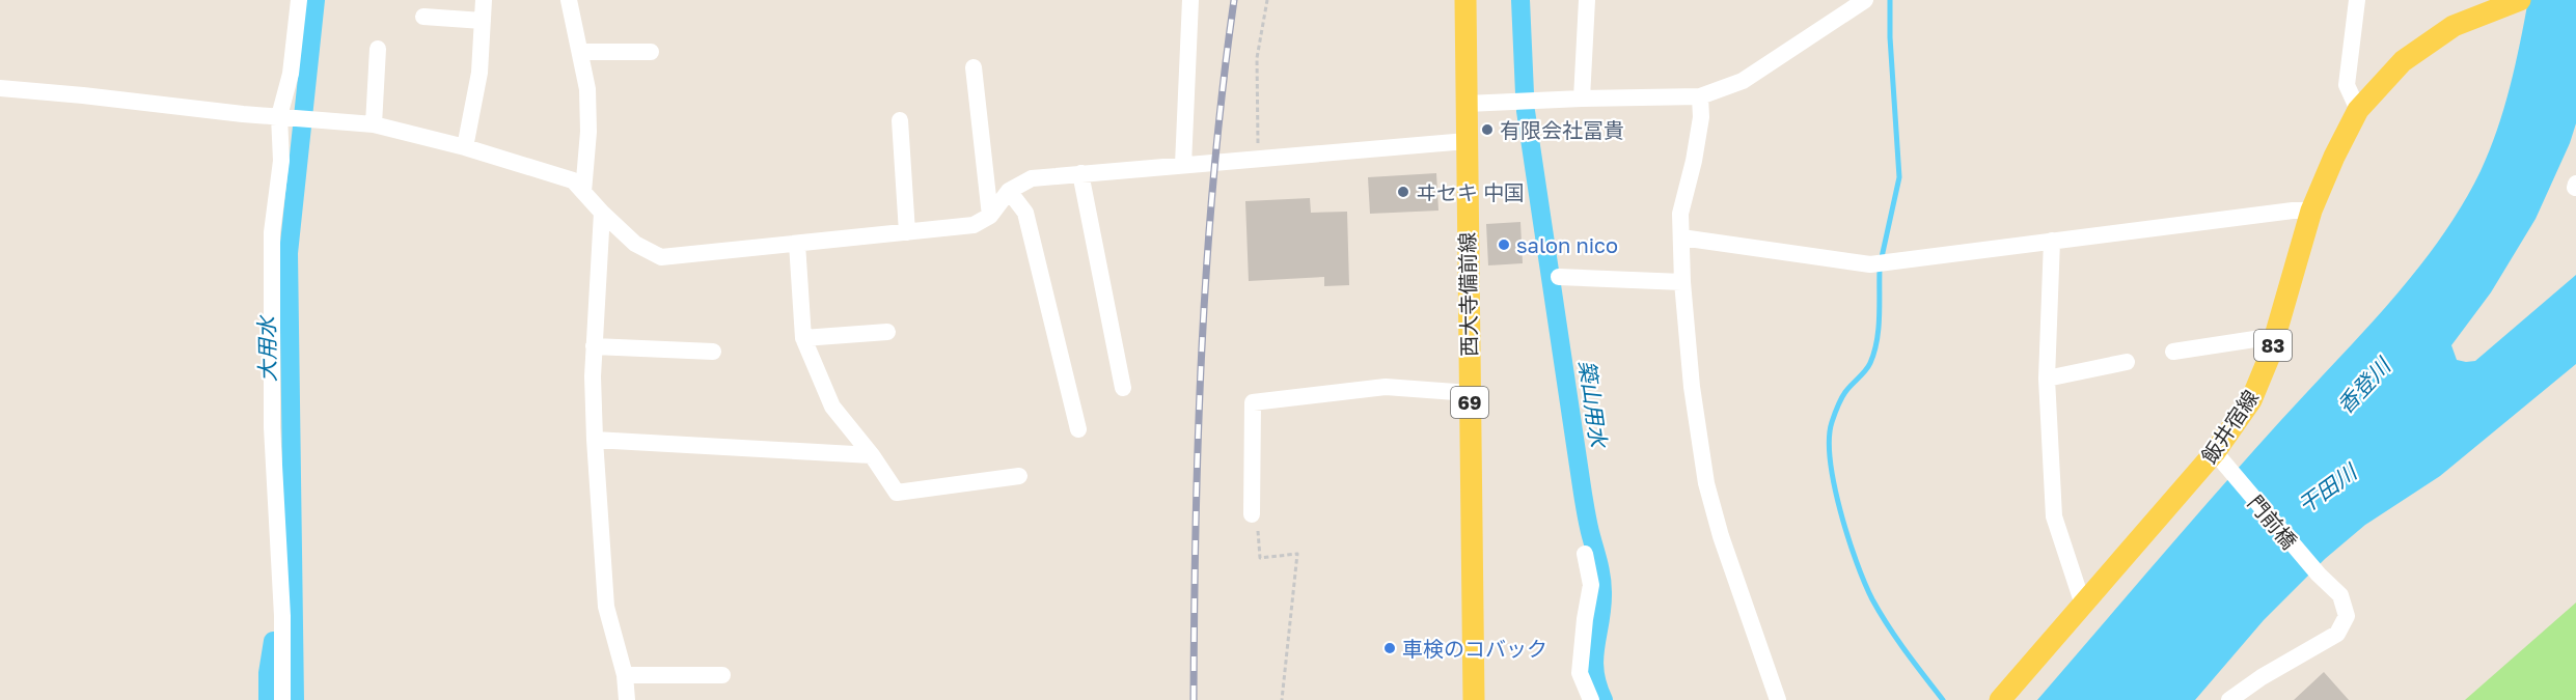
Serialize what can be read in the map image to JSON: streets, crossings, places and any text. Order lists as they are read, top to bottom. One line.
{"streets":{"main road":["西大寺備前線","83","69","飯井宿線"],"street":["門前橋"]},"crossings":[["飯井宿線","門前橋"]],"water":["大用水","香登川","築山用水","干田川"],"places":["有限会社冨貴","ヰセキ 中国","salon nico","車検のコバック"]}
